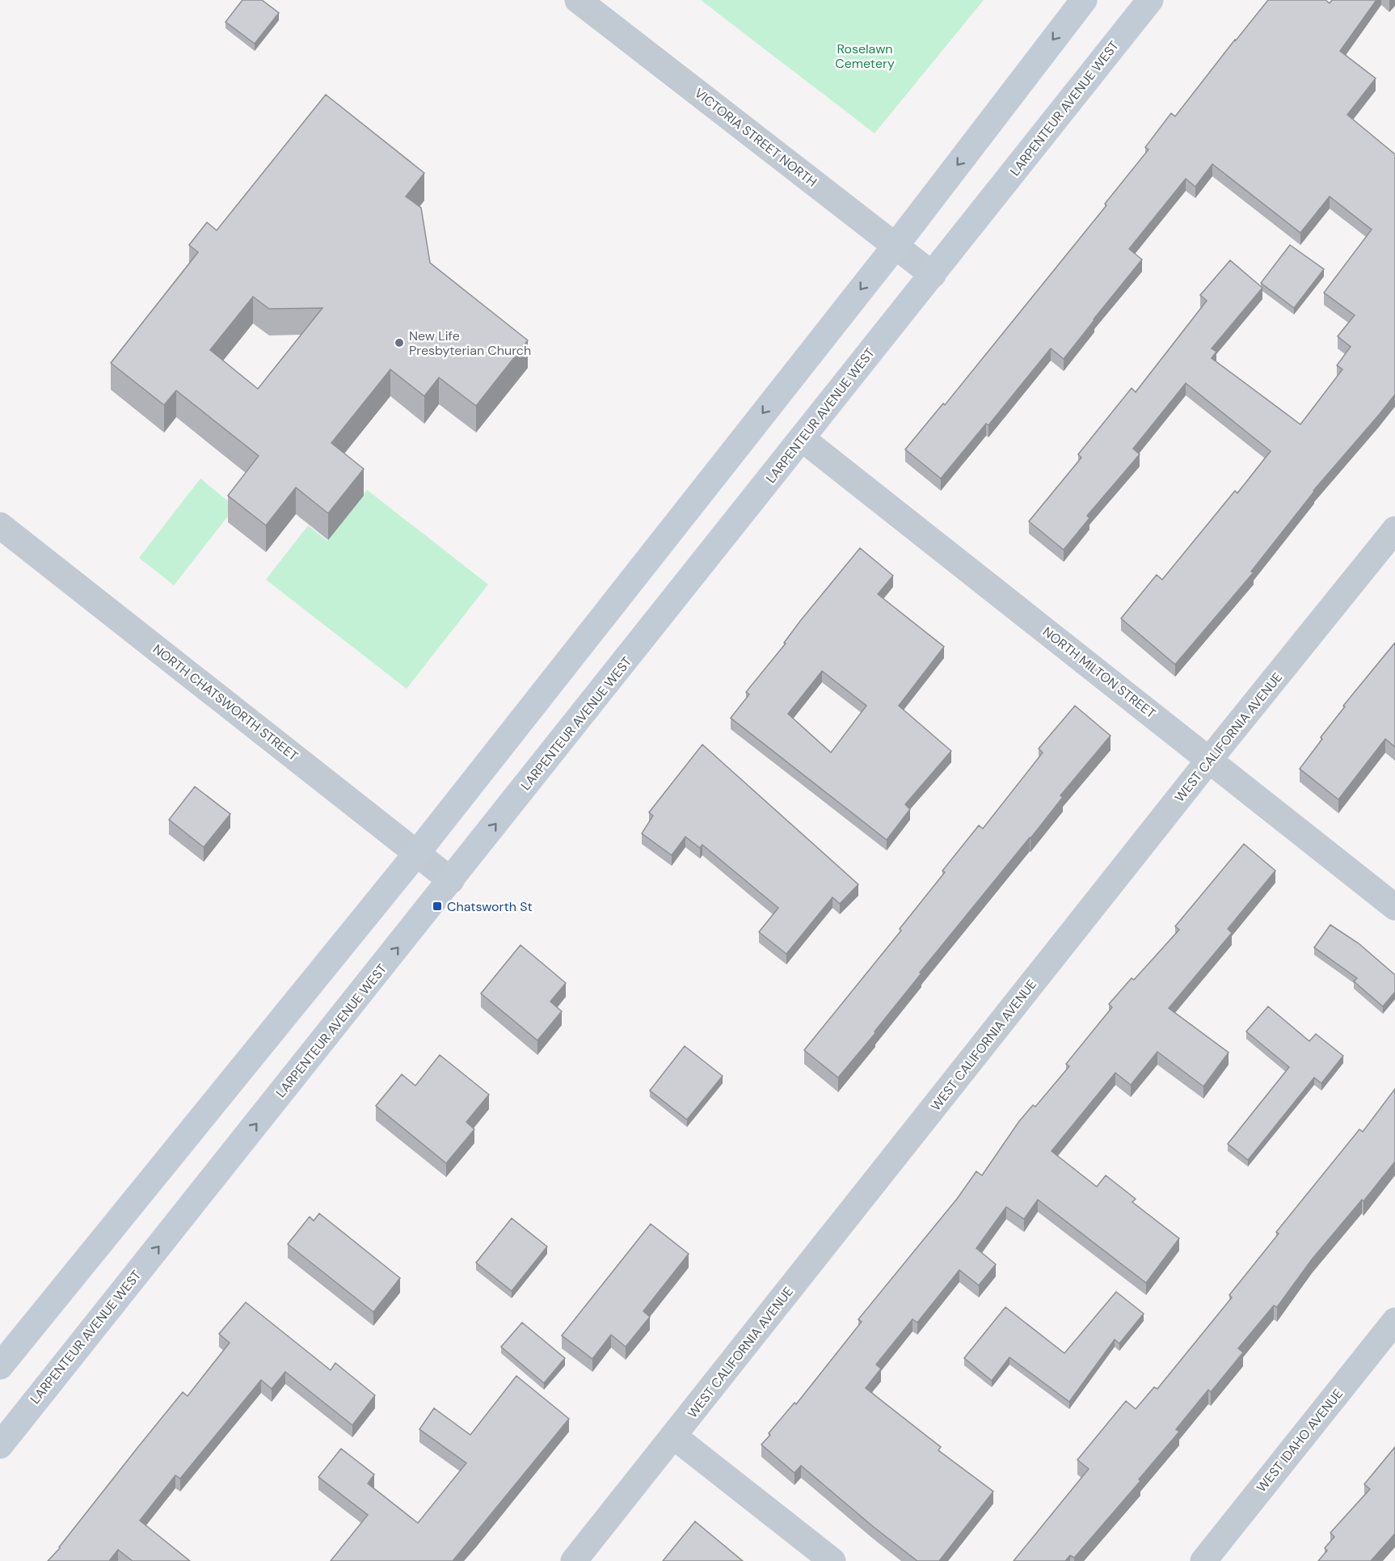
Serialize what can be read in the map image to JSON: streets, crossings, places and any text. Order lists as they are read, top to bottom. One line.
{"streets":{"main road":["LARPENTEUR AVENUE WEST"],"street":["VICTORIA STREET NORTH","NORTH MILTON STREET","NORTH CHATSWORTH STREET","WEST CALIFORNIA AVENUE","WEST IDAHO AVENUE"]},"crossings":[["LARPENTEUR AVENUE WEST","VICTORIA STREET NORTH"],["LARPENTEUR AVENUE WEST","NORTH MILTON STREET"],["LARPENTEUR AVENUE WEST","NORTH CHATSWORTH STREET"],["NORTH MILTON STREET","WEST CALIFORNIA AVENUE"]],"parks":["Roselawn Cemetery"],"places":{"other":["New Life Presbyterian Church"],"transit":["Chatsworth St"]}}
